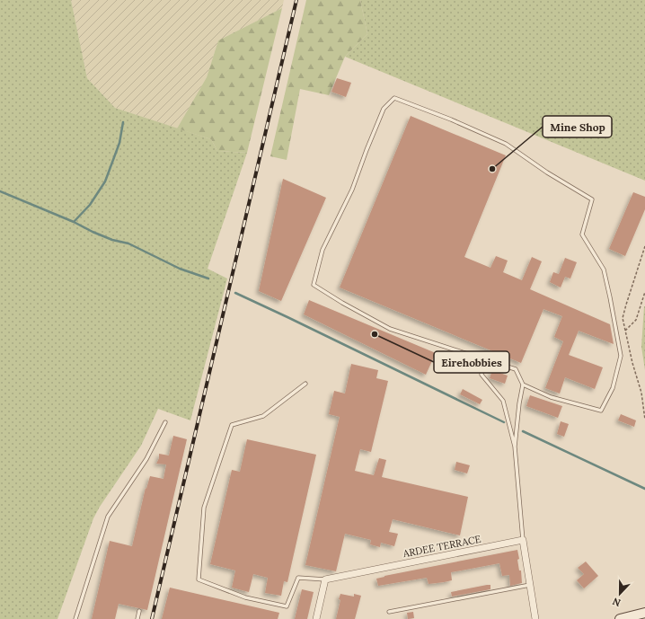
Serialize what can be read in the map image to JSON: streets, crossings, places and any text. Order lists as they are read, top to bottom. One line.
{"streets":{"street":["ARDEE TERRACE"]},"places":["Mine Shop","Eirehobbies"],"north":"bottom"}
